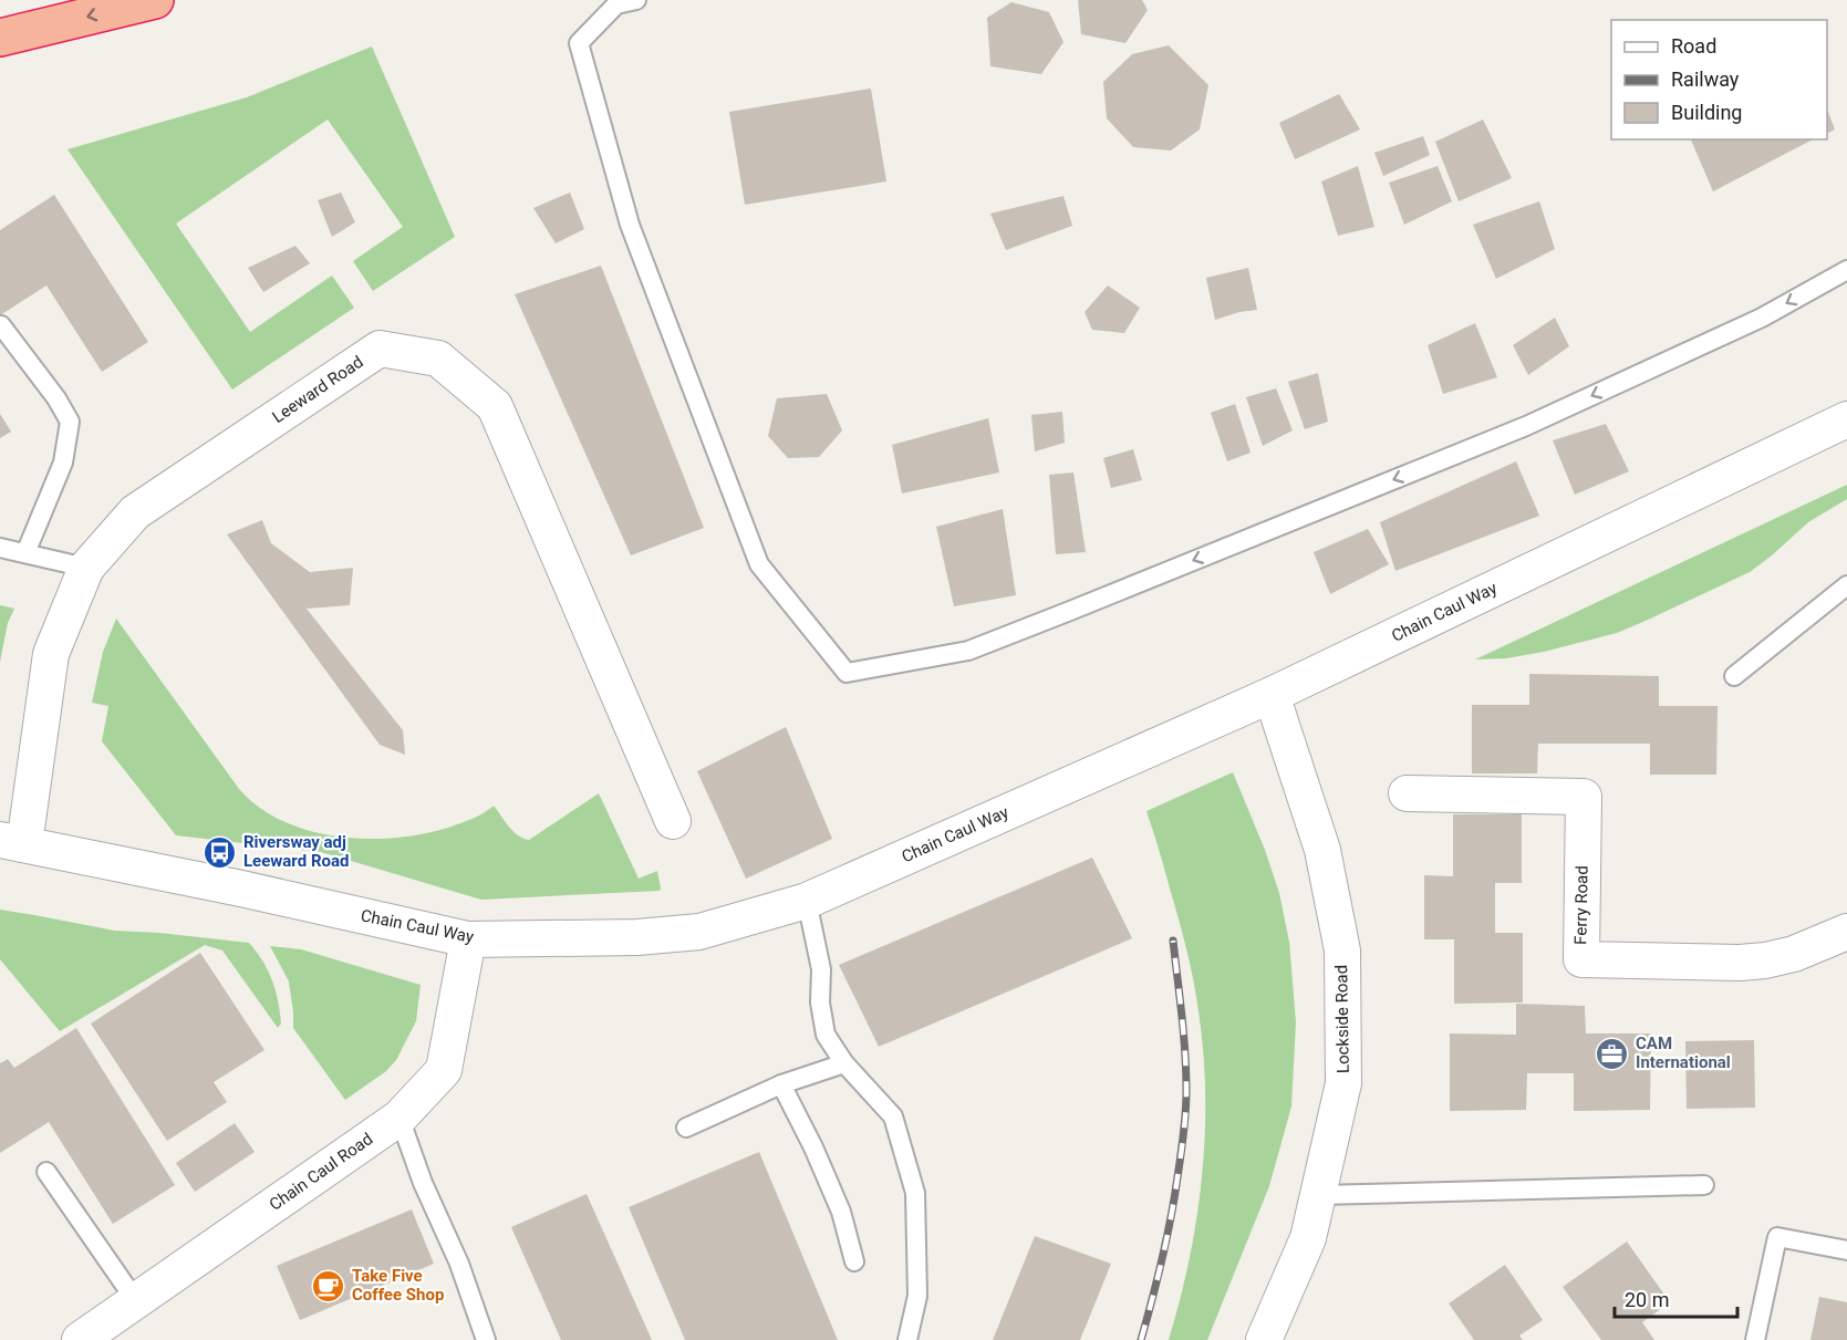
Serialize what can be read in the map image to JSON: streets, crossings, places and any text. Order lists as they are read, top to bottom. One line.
{"streets":{"street":["Leeward Road","Chain Caul Way","Ferry Road","Lockside Road","Chain Caul Road"]},"crossings":[["Leeward Road","Chain Caul Way"],["Chain Caul Way","Lockside Road"],["Chain Caul Way","Chain Caul Road"]],"places":{"bus stop":["Riversway adj Leeward Road"],"office":["CAM International"],"cafe":["Take Five Coffee Shop"]},"legend":["Road","Railway","Building"],"scale_bar":"20 m"}
